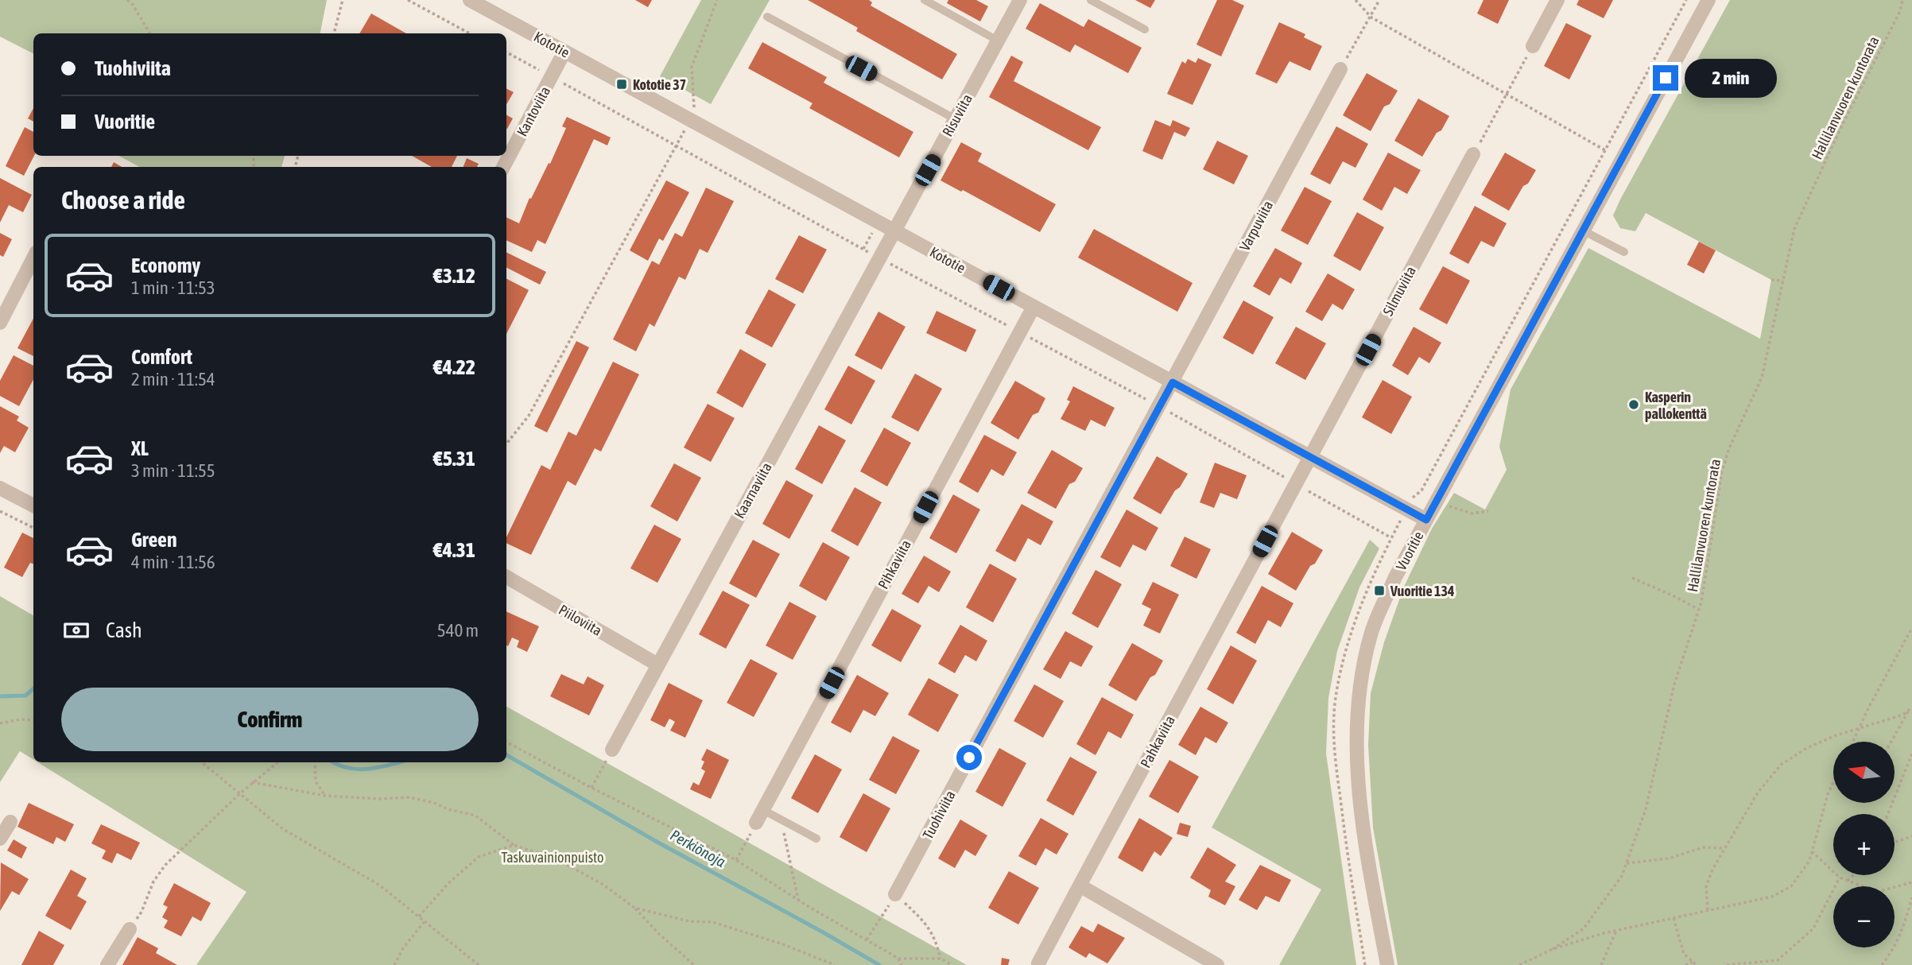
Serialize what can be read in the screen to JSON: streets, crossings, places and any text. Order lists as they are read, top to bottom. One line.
{"streets":{"street":["Kototie","Kantoviita","Risuviita","Varpuviita","Silmuviita","Kaarnaviita","Vuoritie","Pihkaviita","Piiloviita","Pahkaviita","Tuohiviita"],"path":["Hallilanvuoren kuntorata"]},"crossings":[["Kototie","Kantoviita"],["Kototie","Risuviita"],["Kototie","Varpuviita"],["Kototie","Silmuviita"],["Kototie","Kaarnaviita"],["Kototie","Vuoritie"],["Kototie","Pihkaviita"],["Kototie","Pahkaviita"],["Kototie","Tuohiviita"],["Risuviita","Kaarnaviita"],["Varpuviita","Tuohiviita"],["Silmuviita","Pahkaviita"],["Kaarnaviita","Piiloviita"]],"water":["Perkiönoja"],"parks":["Taskuvainionpuisto"],"places":{"transit":["Kototie 37","Vuoritie 134"],"other":["Kasperin pallokenttä"]},"north":"left","page":{"banner":["Tuohiviita","Vuoritie"],"bubble":"2 min","heading":"Choose a ride","list":[{"name":"Economy","note":"1 min · 11:53","value":"€3.12"},{"name":"Comfort","note":"2 min · 11:54","value":"€4.22"},{"name":"XL","note":"3 min · 11:55","value":"€5.31"},{"name":"Green","note":"4 min · 11:56","value":"€4.31"}],"pay":["Cash","540 m"],"buttons":"Confirm","map_buttons":["+","−"]}}
